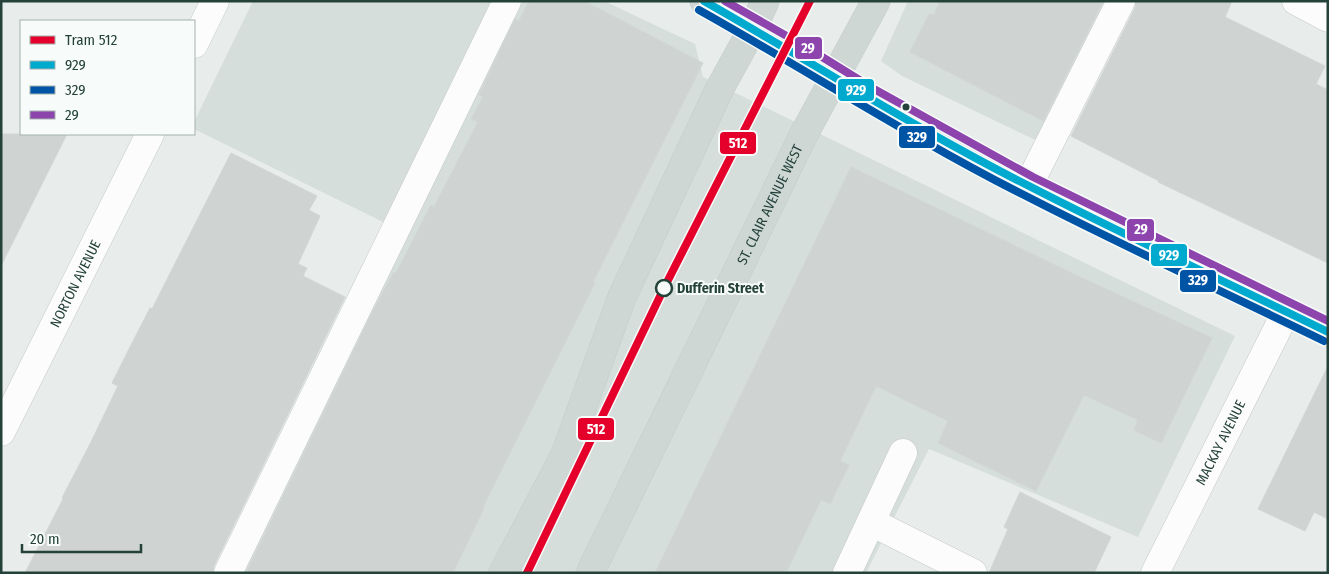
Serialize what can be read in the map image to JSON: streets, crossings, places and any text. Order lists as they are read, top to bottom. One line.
{"streets":{"main road":["ST. CLAIR AVENUE WEST"],"street":["NORTON AVENUE","MACKAY AVENUE"]},"places":["Dufferin Street"],"lines":["tram line 512","transit line 929","transit line 29","transit line 329"],"legend":["Tram 512","929","329","29"],"scale_bar":"20 m"}
